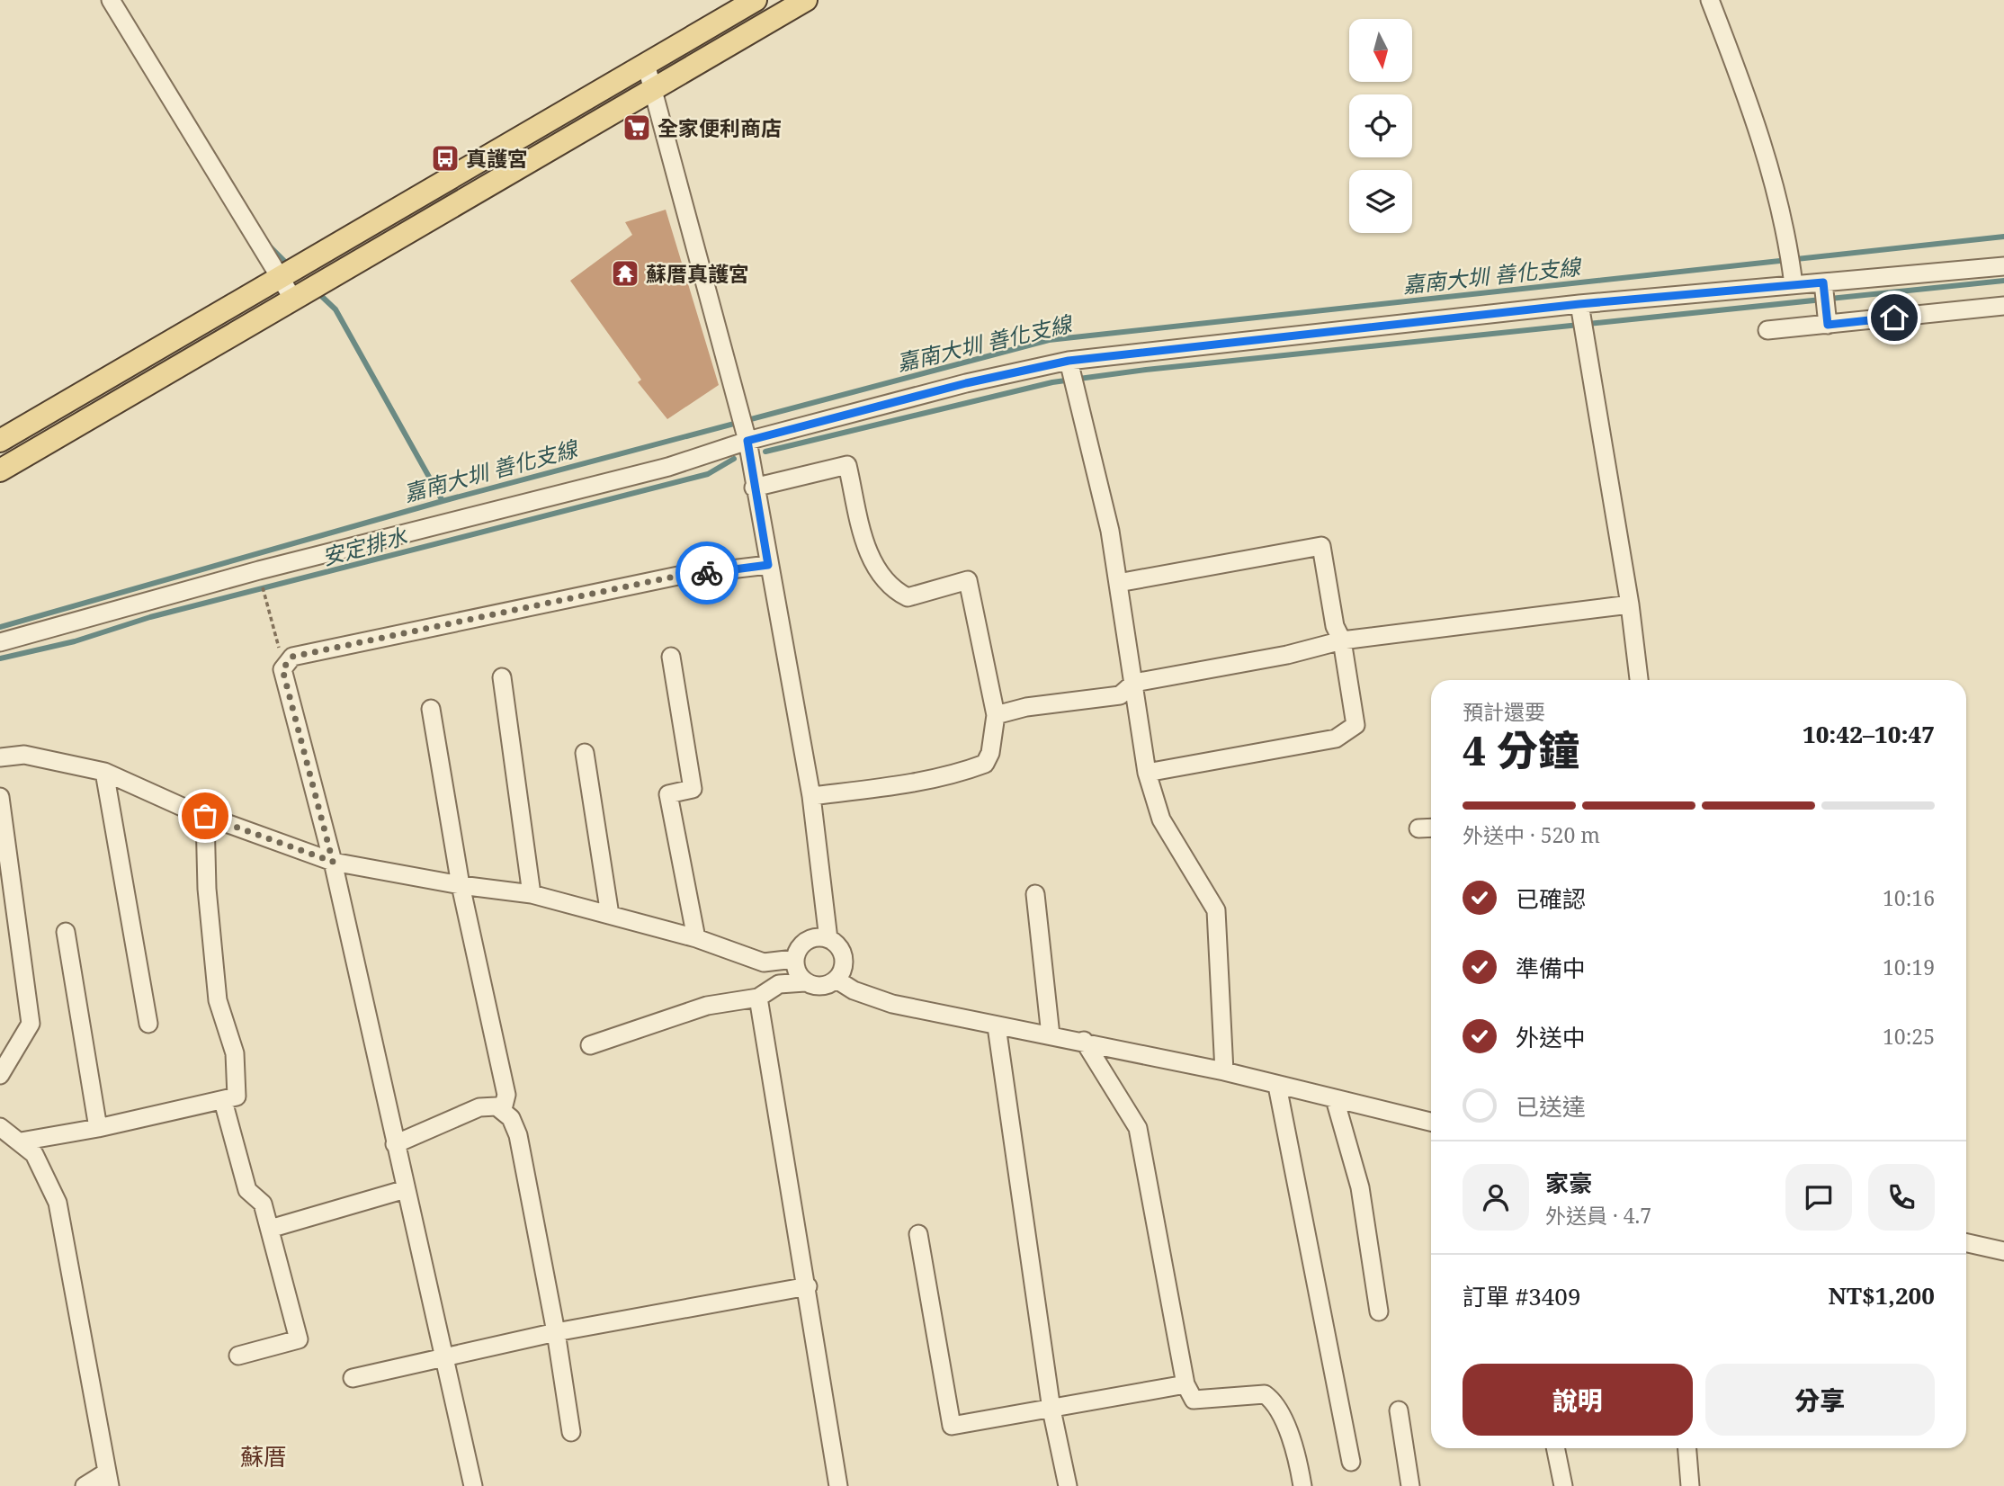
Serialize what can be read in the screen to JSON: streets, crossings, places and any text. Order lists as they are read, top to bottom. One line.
{"districts":["蘇厝"],"water":["嘉南大圳 善化支線","安定排水"],"places":{"supermarket":["全家便利商店"],"bus stop":["真護宮"],"temple":["蘇厝真護宮"]},"north":"bottom","page":{"heading":["4 分鐘","預計還要","10:42–10:47"],"panel":["家豪","外送員 · 4.7","訂單 #3409","NT$1,200"],"bar":"外送中 · 520 m","list":[["已確認","10:16"],["準備中","10:19"],["外送中","10:25"],"已送達"],"buttons":["說明","分享"]}}
